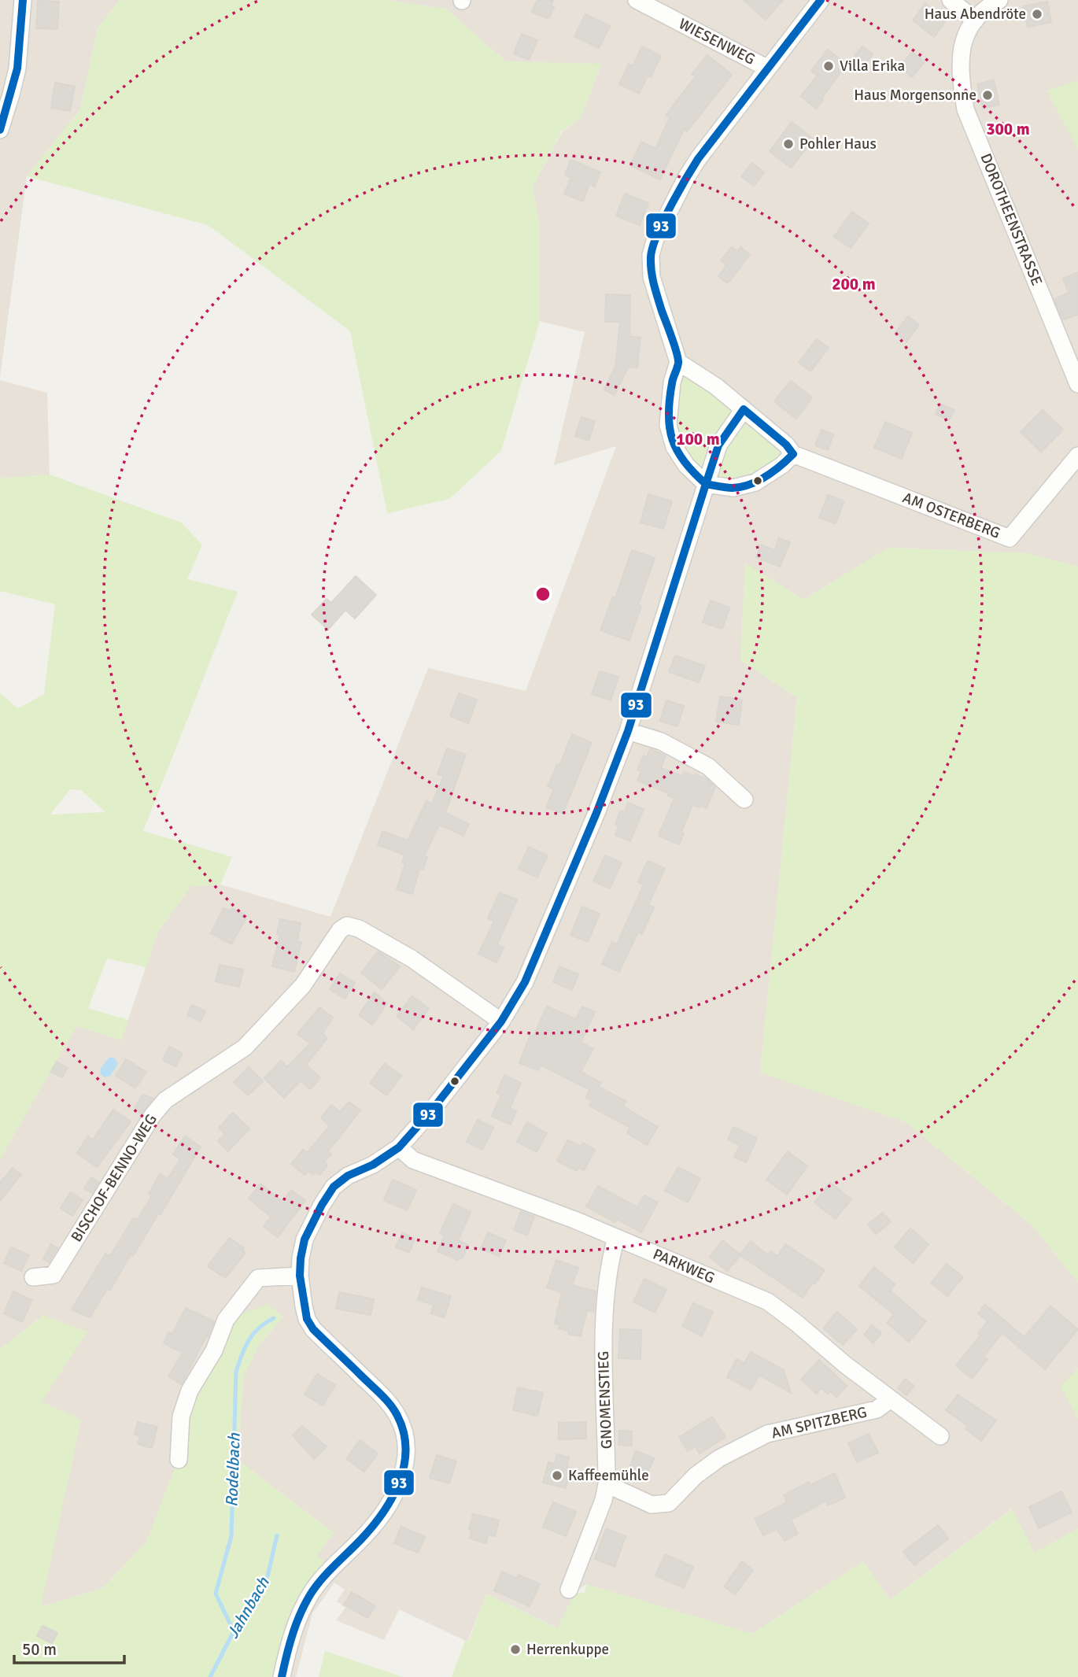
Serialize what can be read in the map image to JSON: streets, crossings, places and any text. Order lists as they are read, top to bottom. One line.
{"streets":{"street":["WIESENWEG","DOROTHEENSTRASSE","AM OSTERBERG","BISCHOF-BENNO-WEG","PARKWEG","GNOMENSTIEG","AM SPITZBERG"]},"crossings":[["PARKWEG","GNOMENSTIEG"],["PARKWEG","AM SPITZBERG"],["GNOMENSTIEG","AM SPITZBERG"]],"water":["Rodelbach","Jahnbach"],"places":["Haus Abendröte","Villa Erika","Haus Morgensonne","Pohler Haus","Kaffeemühle","Herrenkuppe"],"lines":["transit line 93"],"scale_bar":"50 m","rings":["300 m","200 m","100 m"]}
